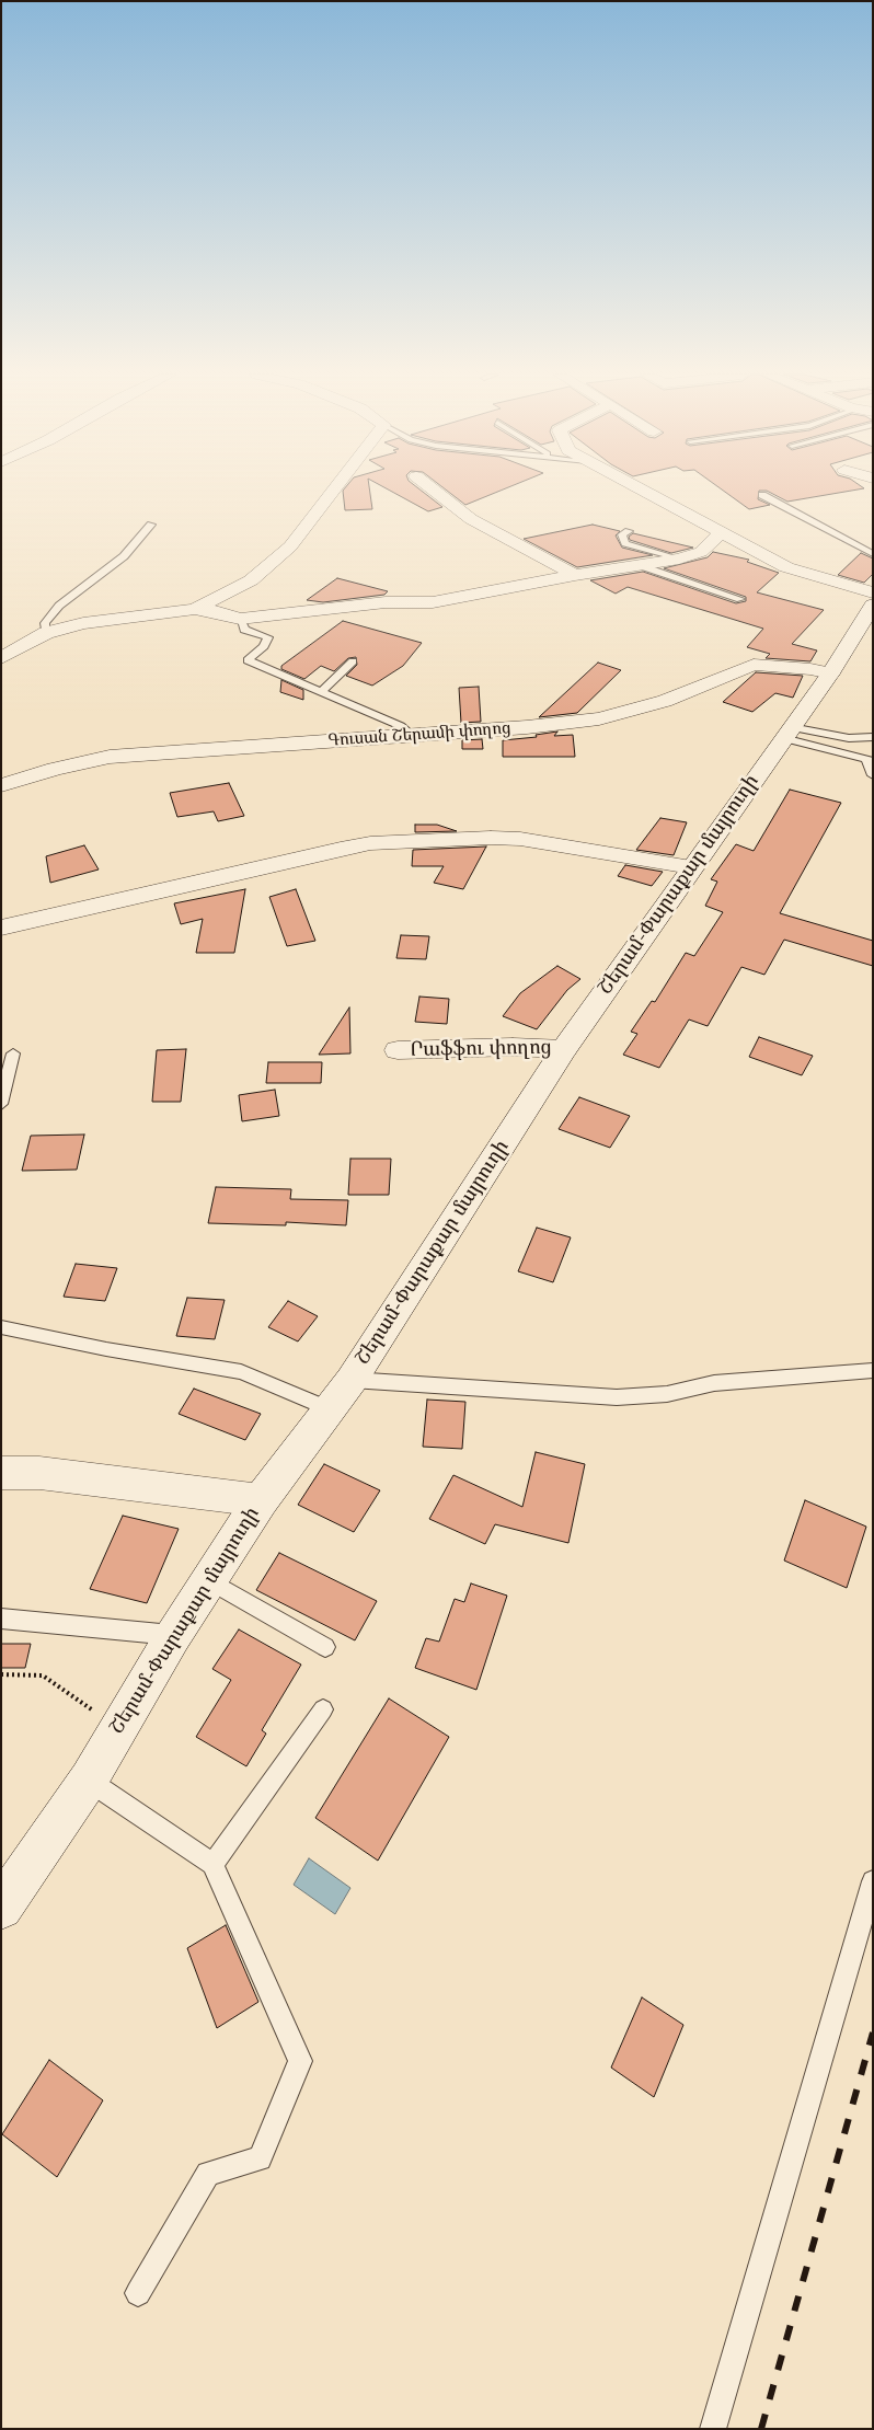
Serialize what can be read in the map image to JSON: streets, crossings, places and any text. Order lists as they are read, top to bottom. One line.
{"streets":{"street":["Գուսան Շերամի փողոց","Շերամ-Փարաքար մայրուղի","Րաֆֆու փողոց"]},"crossings":[["Գուսան Շերամի փողոց","Շերամ-Փարաքար մայրուղի"],["Շերամ-Փարաքար մայրուղի","Րաֆֆու փողոց"]]}
